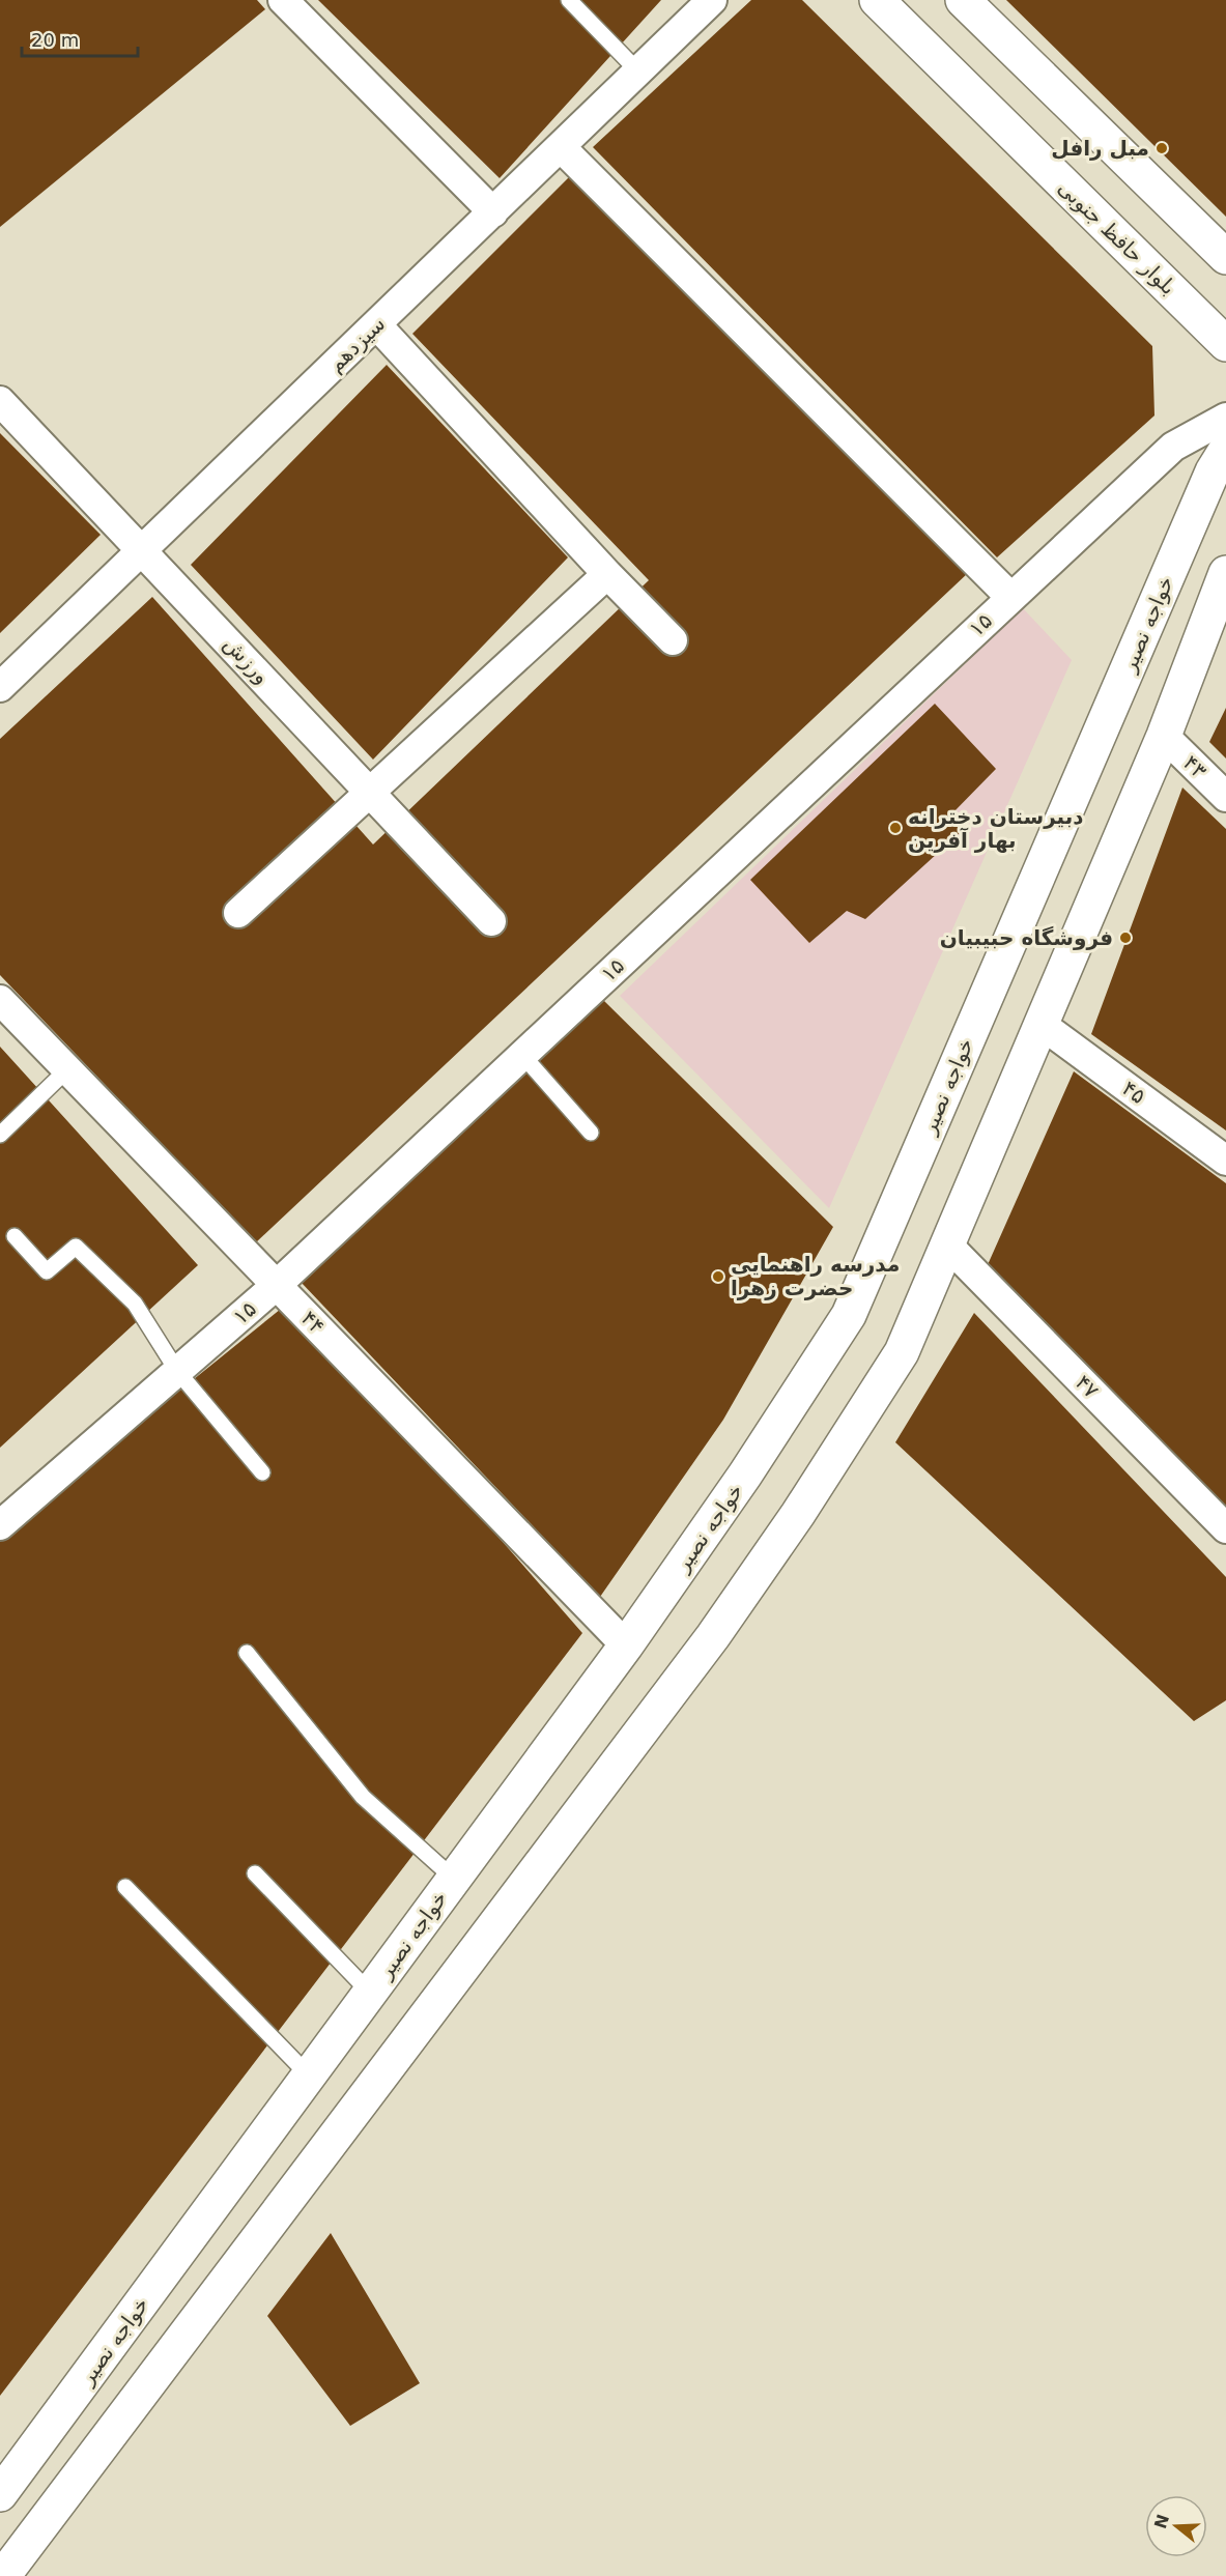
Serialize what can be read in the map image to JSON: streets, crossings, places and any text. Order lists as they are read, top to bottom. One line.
{"streets":{"main road":["بلوار حافظ جنوبی","خواجه نصیر"],"street":["سیزدهم","۱۵","ورزش","۴۳","۴۵","۴۴","۴۷"]},"crossings":[["سیزدهم","ورزش"],["خواجه نصیر","۴۴"],["۱۵","۴۴"]],"places":["مبل رافل","دبیرستان دخترانه بهار آفرین","فروشگاه حبیبیان","مدرسه راهنمایی حضرت زهرا"],"scale_bar":"20 m","north":"left"}
